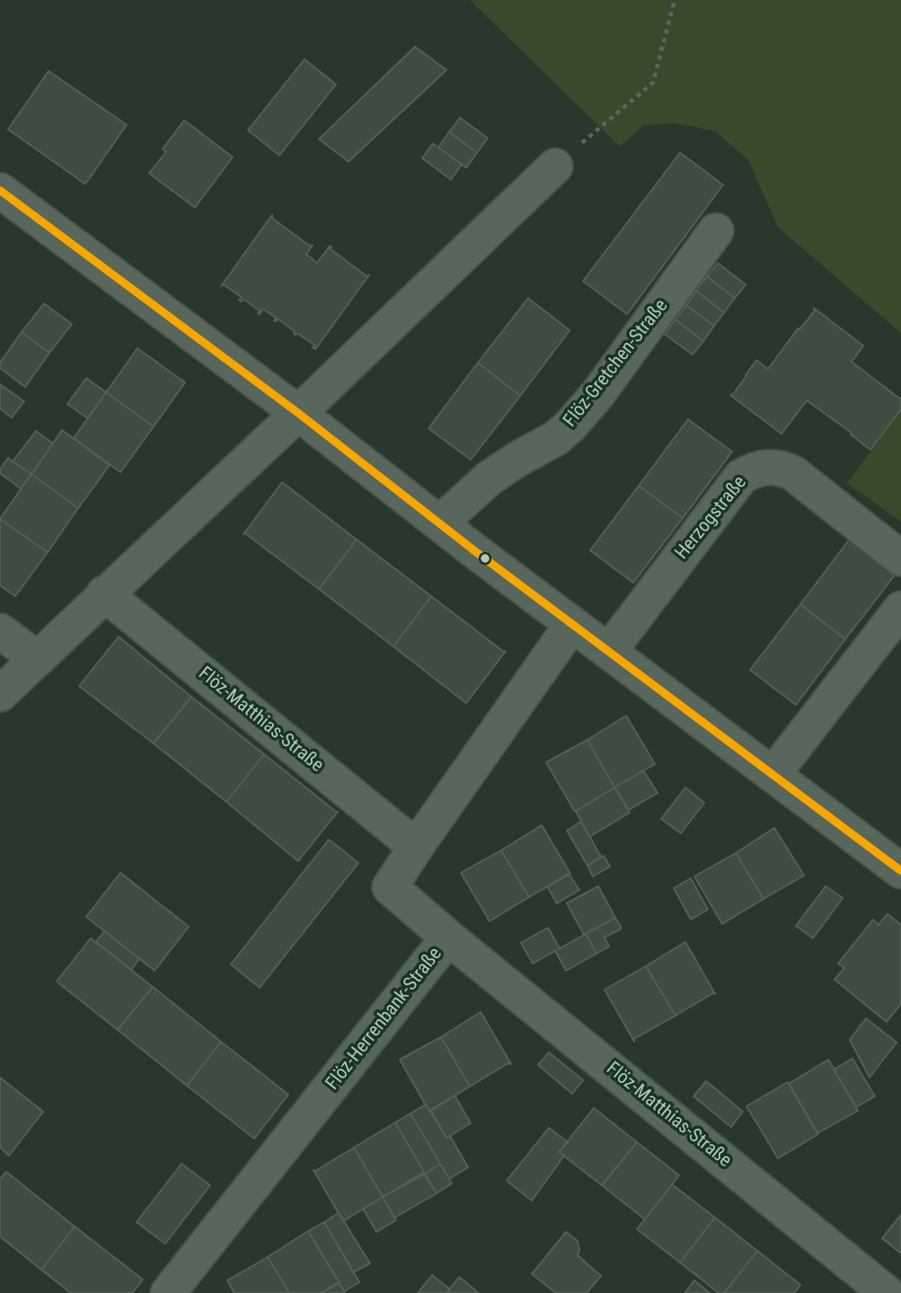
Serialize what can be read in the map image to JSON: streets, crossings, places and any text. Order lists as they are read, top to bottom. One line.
{"streets":{"street":["Flöz-Gretchen-Straße","Herzogstraße","Flöz-Matthias-Straße","Flöz-Herrenbank-Straße"]},"crossings":[["Flöz-Matthias-Straße","Flöz-Herrenbank-Straße"]]}
